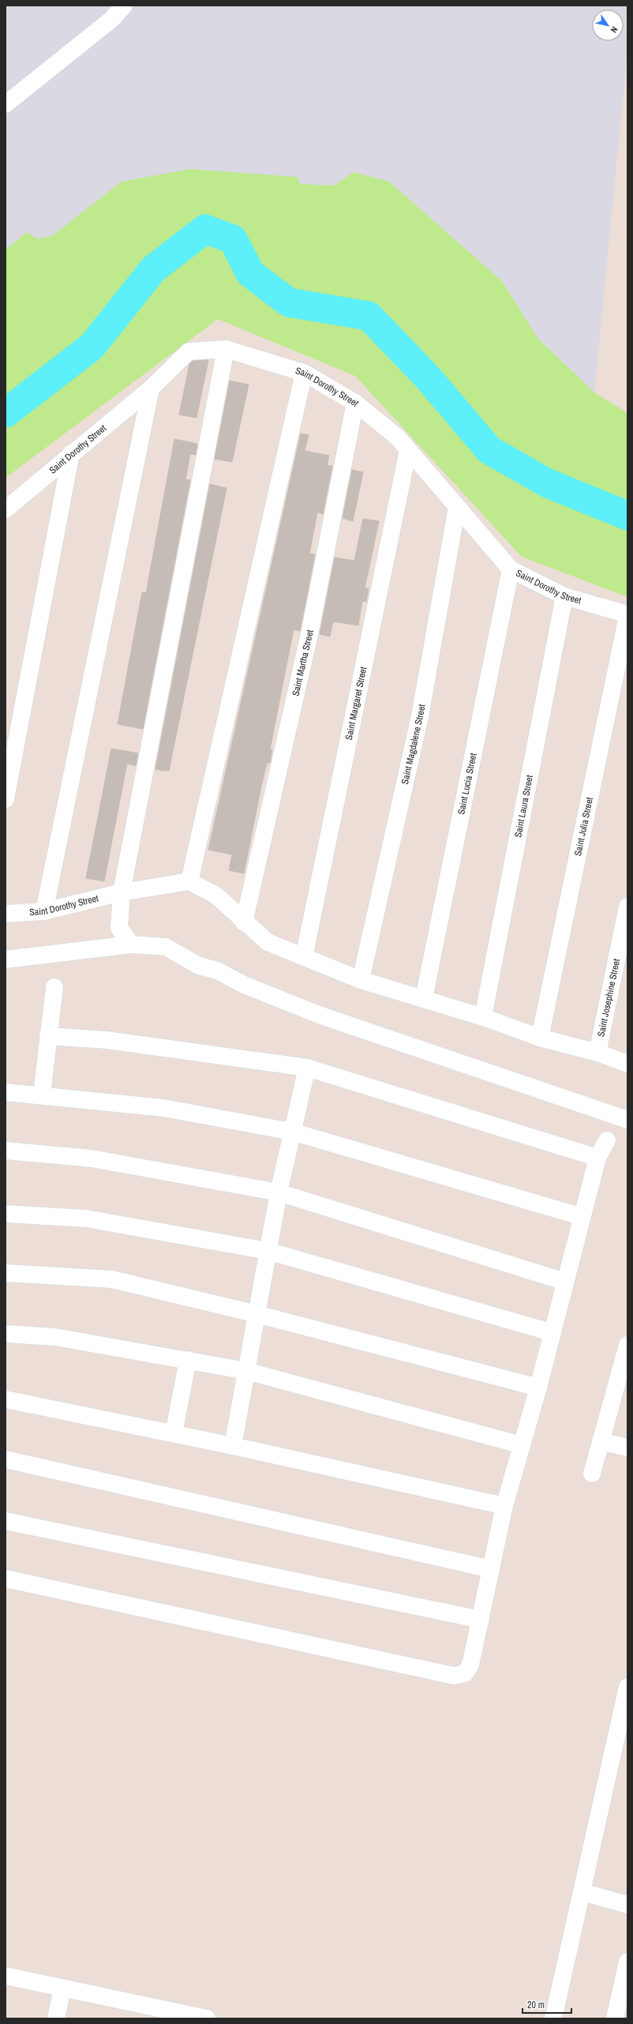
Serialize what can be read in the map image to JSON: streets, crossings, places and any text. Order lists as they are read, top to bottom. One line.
{"streets":{"street":["Saint Dorothy Street","Saint Martha Street","Saint Margaret Street","Saint Magdalene Street","Saint Lucia Street","Saint Laura Street","Saint Julia Street","Saint Josephine Street"]},"crossings":[["Saint Dorothy Street","Saint Martha Street"],["Saint Dorothy Street","Saint Margaret Street"],["Saint Dorothy Street","Saint Magdalene Street"],["Saint Dorothy Street","Saint Lucia Street"],["Saint Dorothy Street","Saint Laura Street"],["Saint Dorothy Street","Saint Julia Street"]],"scale_bar":"20 m","north":"bottom right"}
